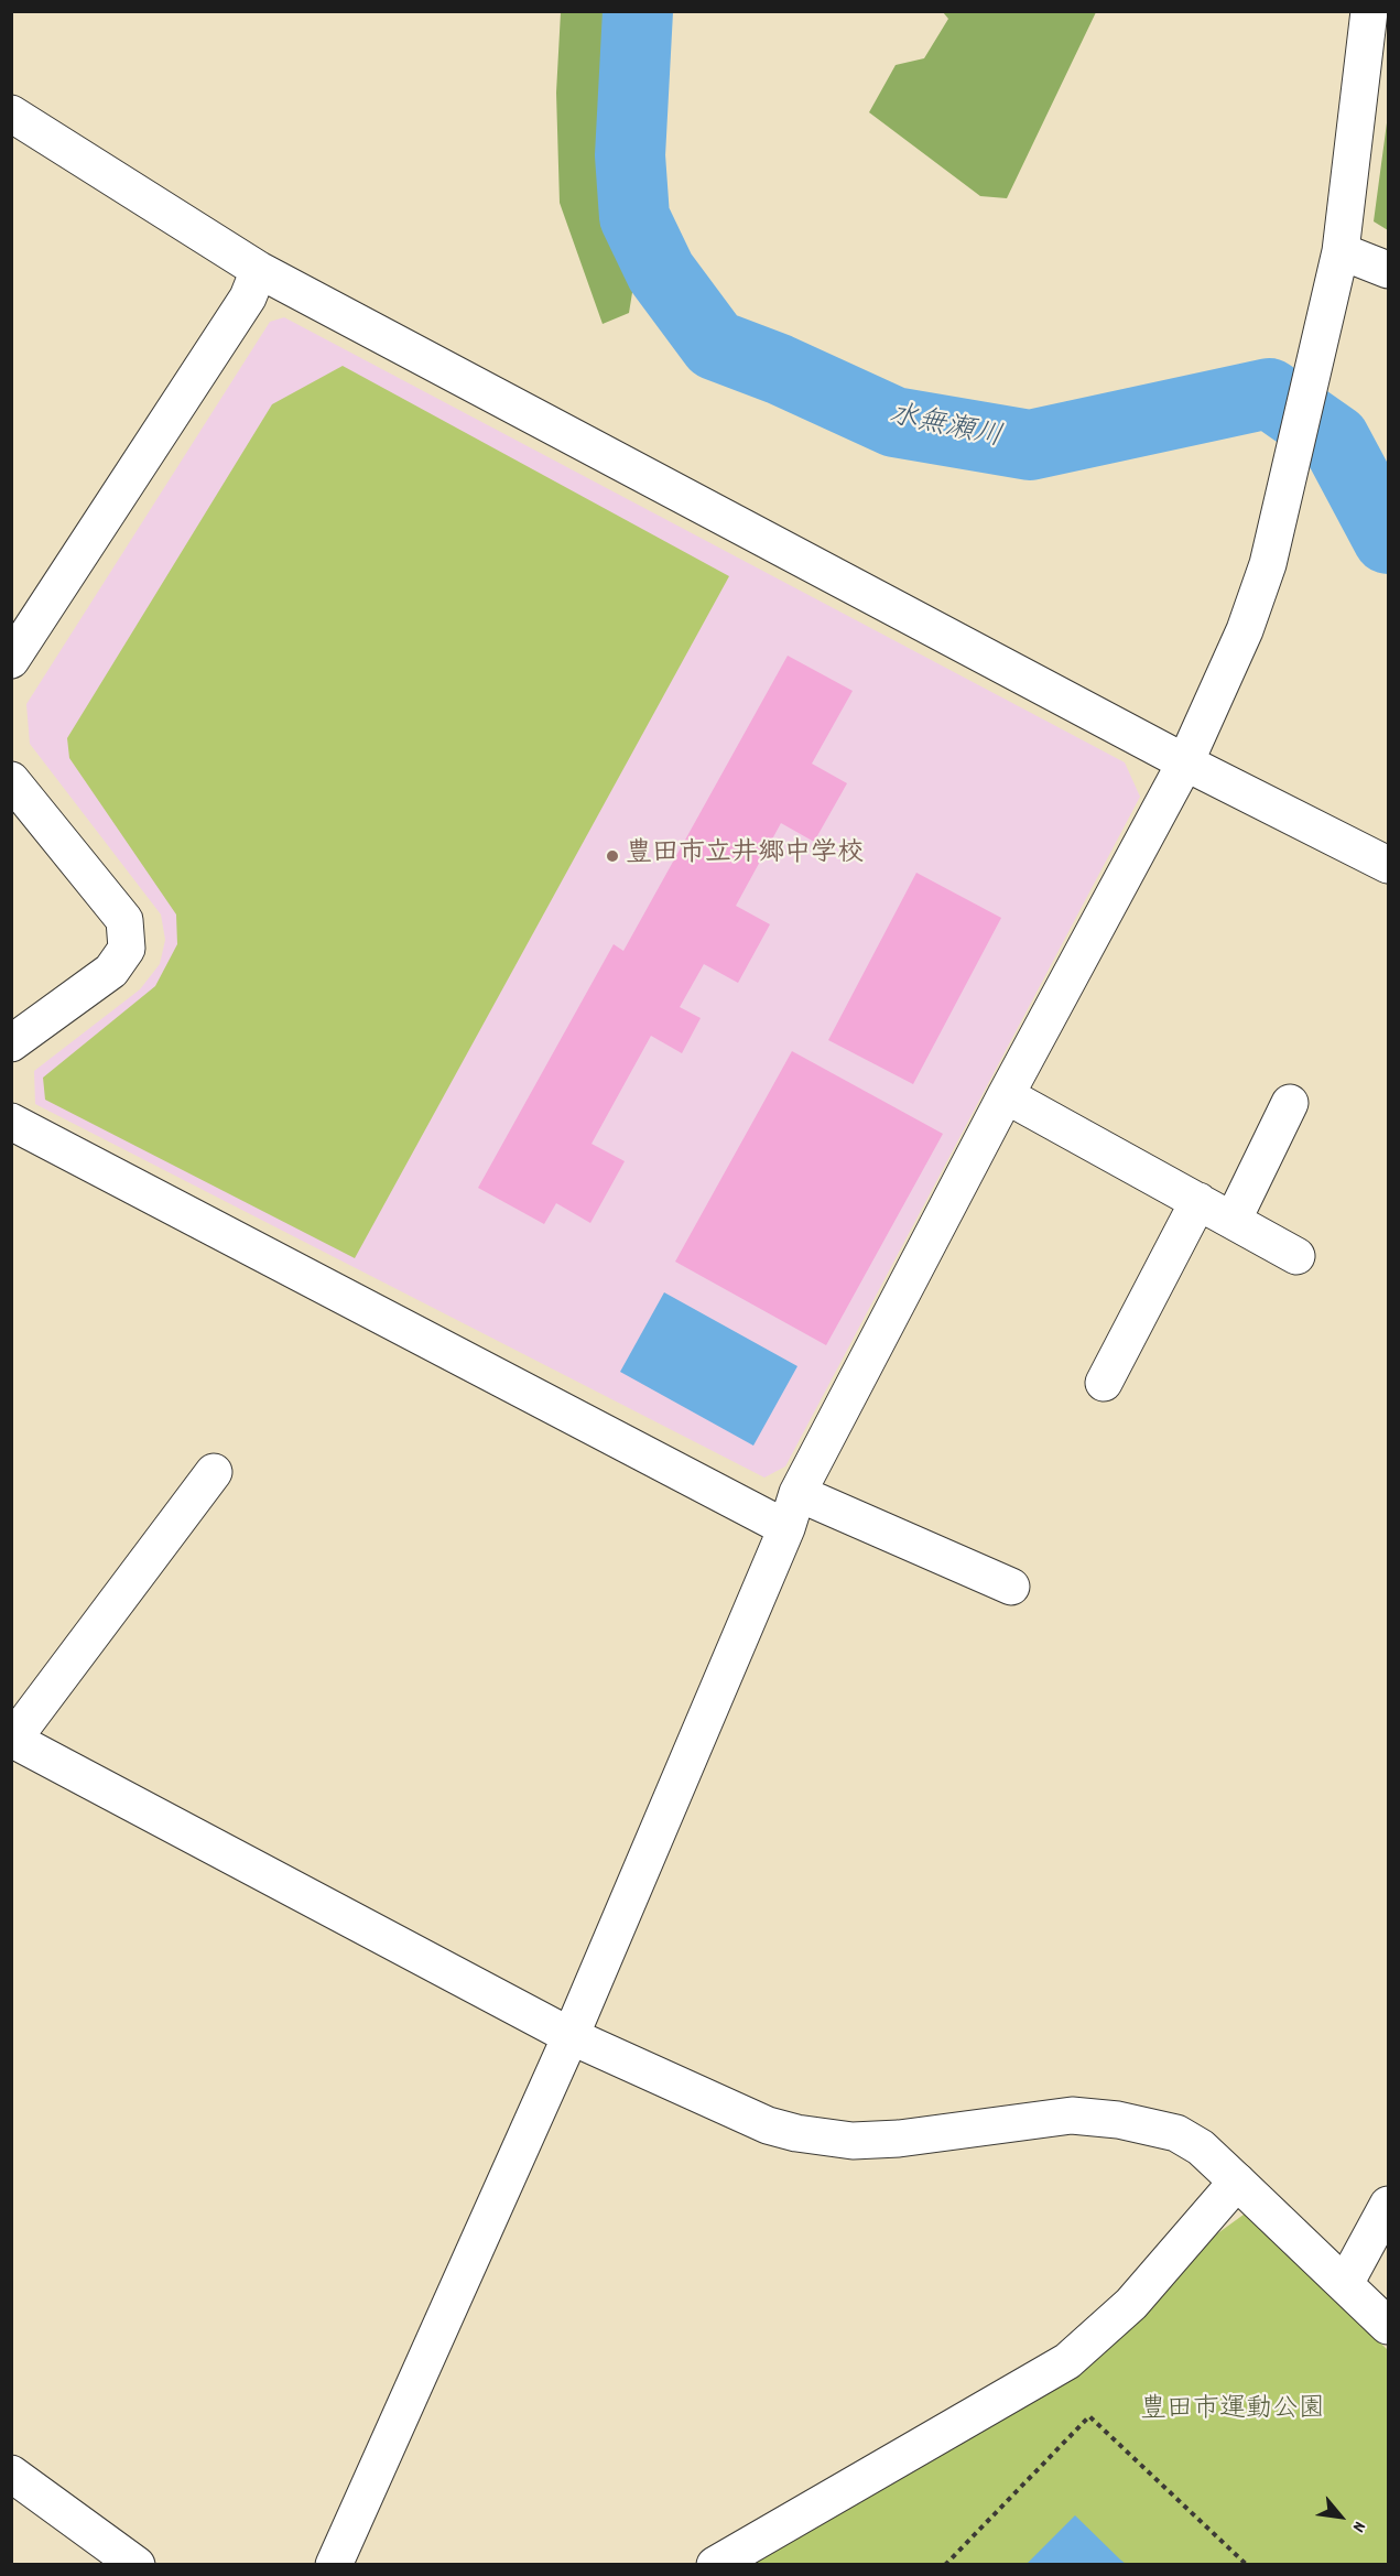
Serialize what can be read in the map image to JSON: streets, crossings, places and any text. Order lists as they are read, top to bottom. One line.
{"water":["水無瀬川"],"parks":["豊田市運動公園"],"places":["豊田市立井郷中学校"],"north":"bottom right"}
